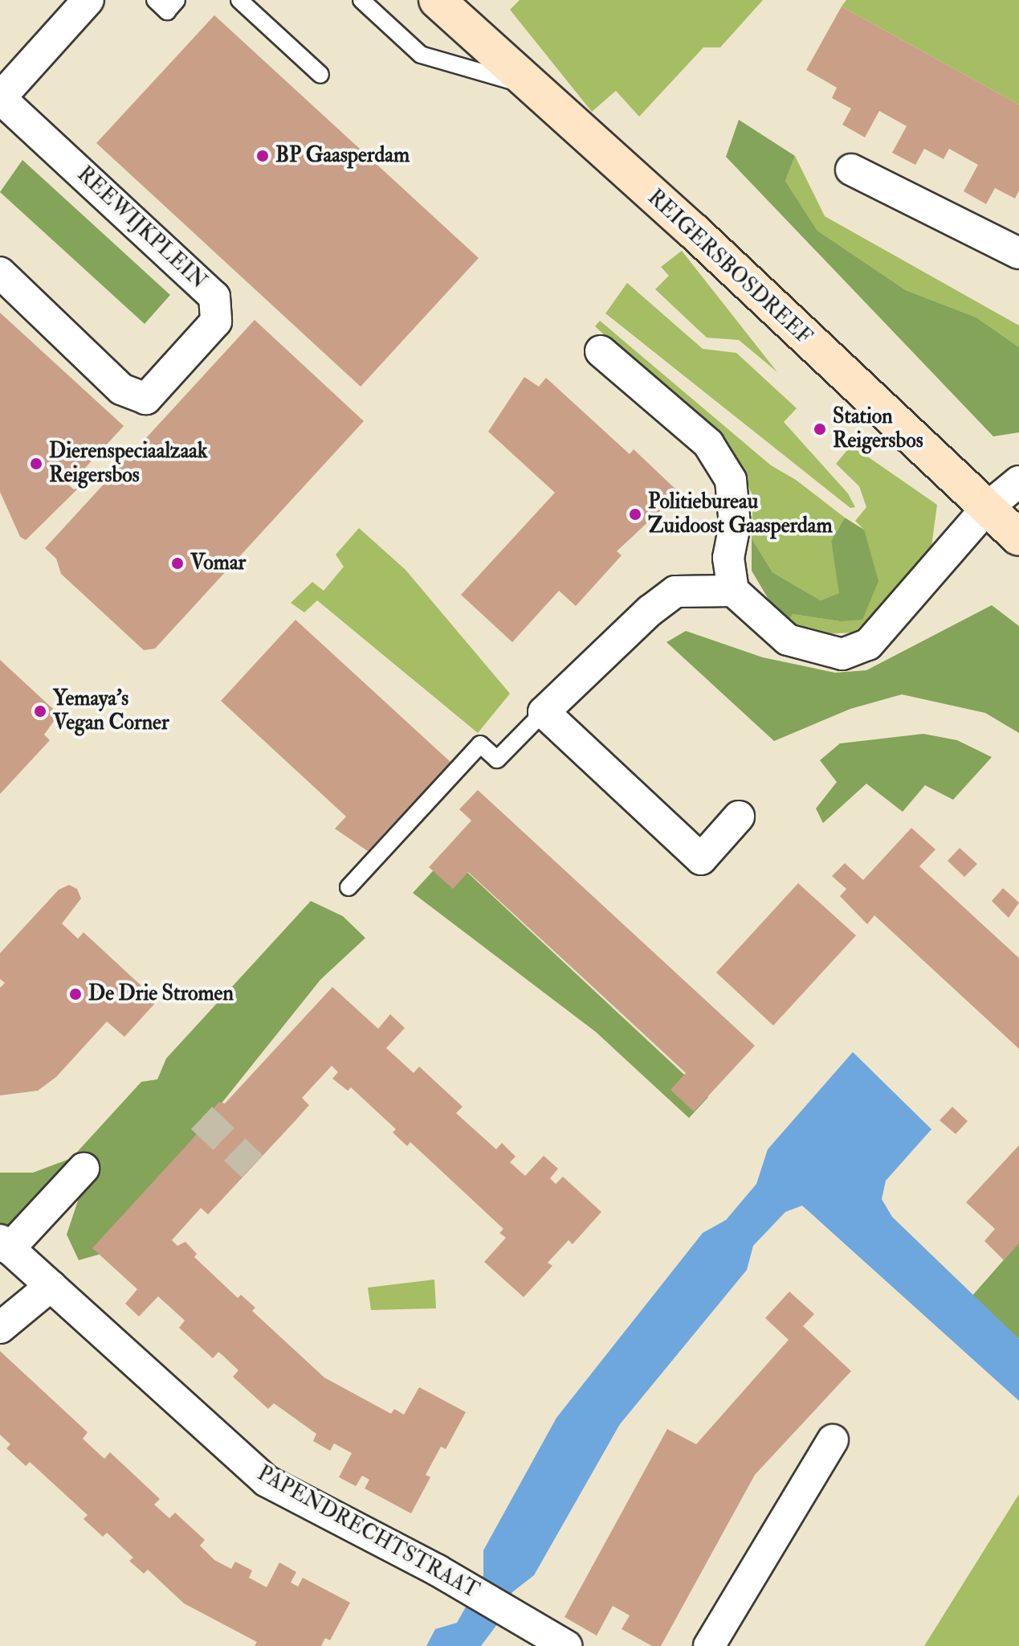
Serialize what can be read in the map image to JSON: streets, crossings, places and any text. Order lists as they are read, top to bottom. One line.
{"streets":{"street":["REEWIJKPLEIN","REIGERSBOSDREEF","PAPENDRECHTSTRAAT"]},"places":["BP Gaasperdam","Station Reigersbos","Dierenspeciaalzaak Reigersbos","Politiebureau Zuidoost Gaasperdam","Vomar","Yemaya's Vegan Corner","De Drie Stromen"]}
